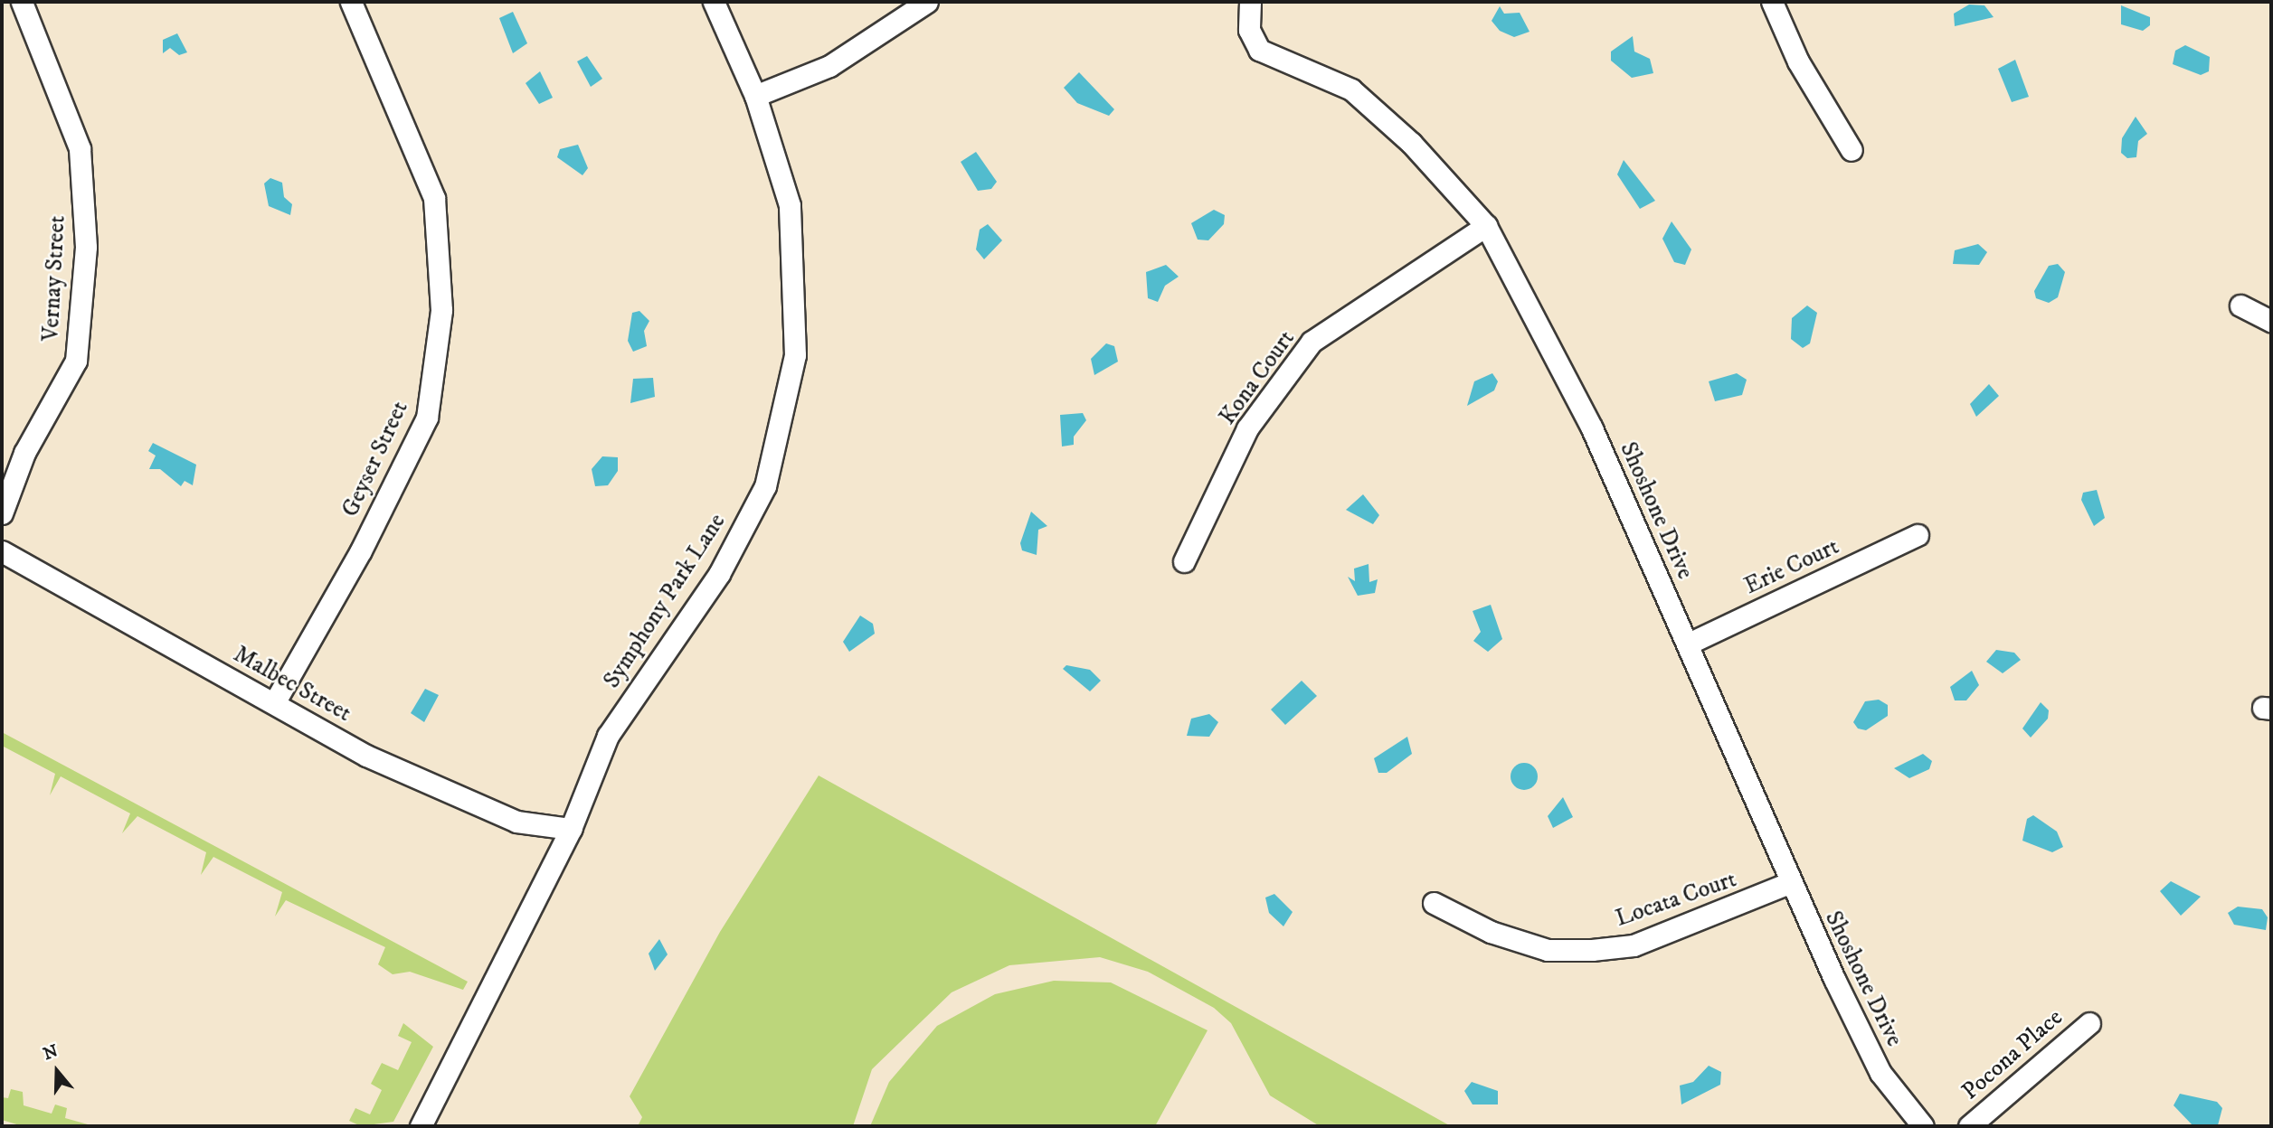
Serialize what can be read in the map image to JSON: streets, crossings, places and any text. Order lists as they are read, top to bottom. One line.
{"streets":{"street":["Vernay Street","Kona Court","Geyser Street","Shoshone Drive","Erie Court","Symphony Park Lane","Malbec Street","Locata Court","Pocona Place"]},"crossings":[["Kona Court","Shoshone Drive"],["Geyser Street","Malbec Street"],["Shoshone Drive","Erie Court"],["Shoshone Drive","Locata Court"],["Symphony Park Lane","Malbec Street"]],"north":"top"}
